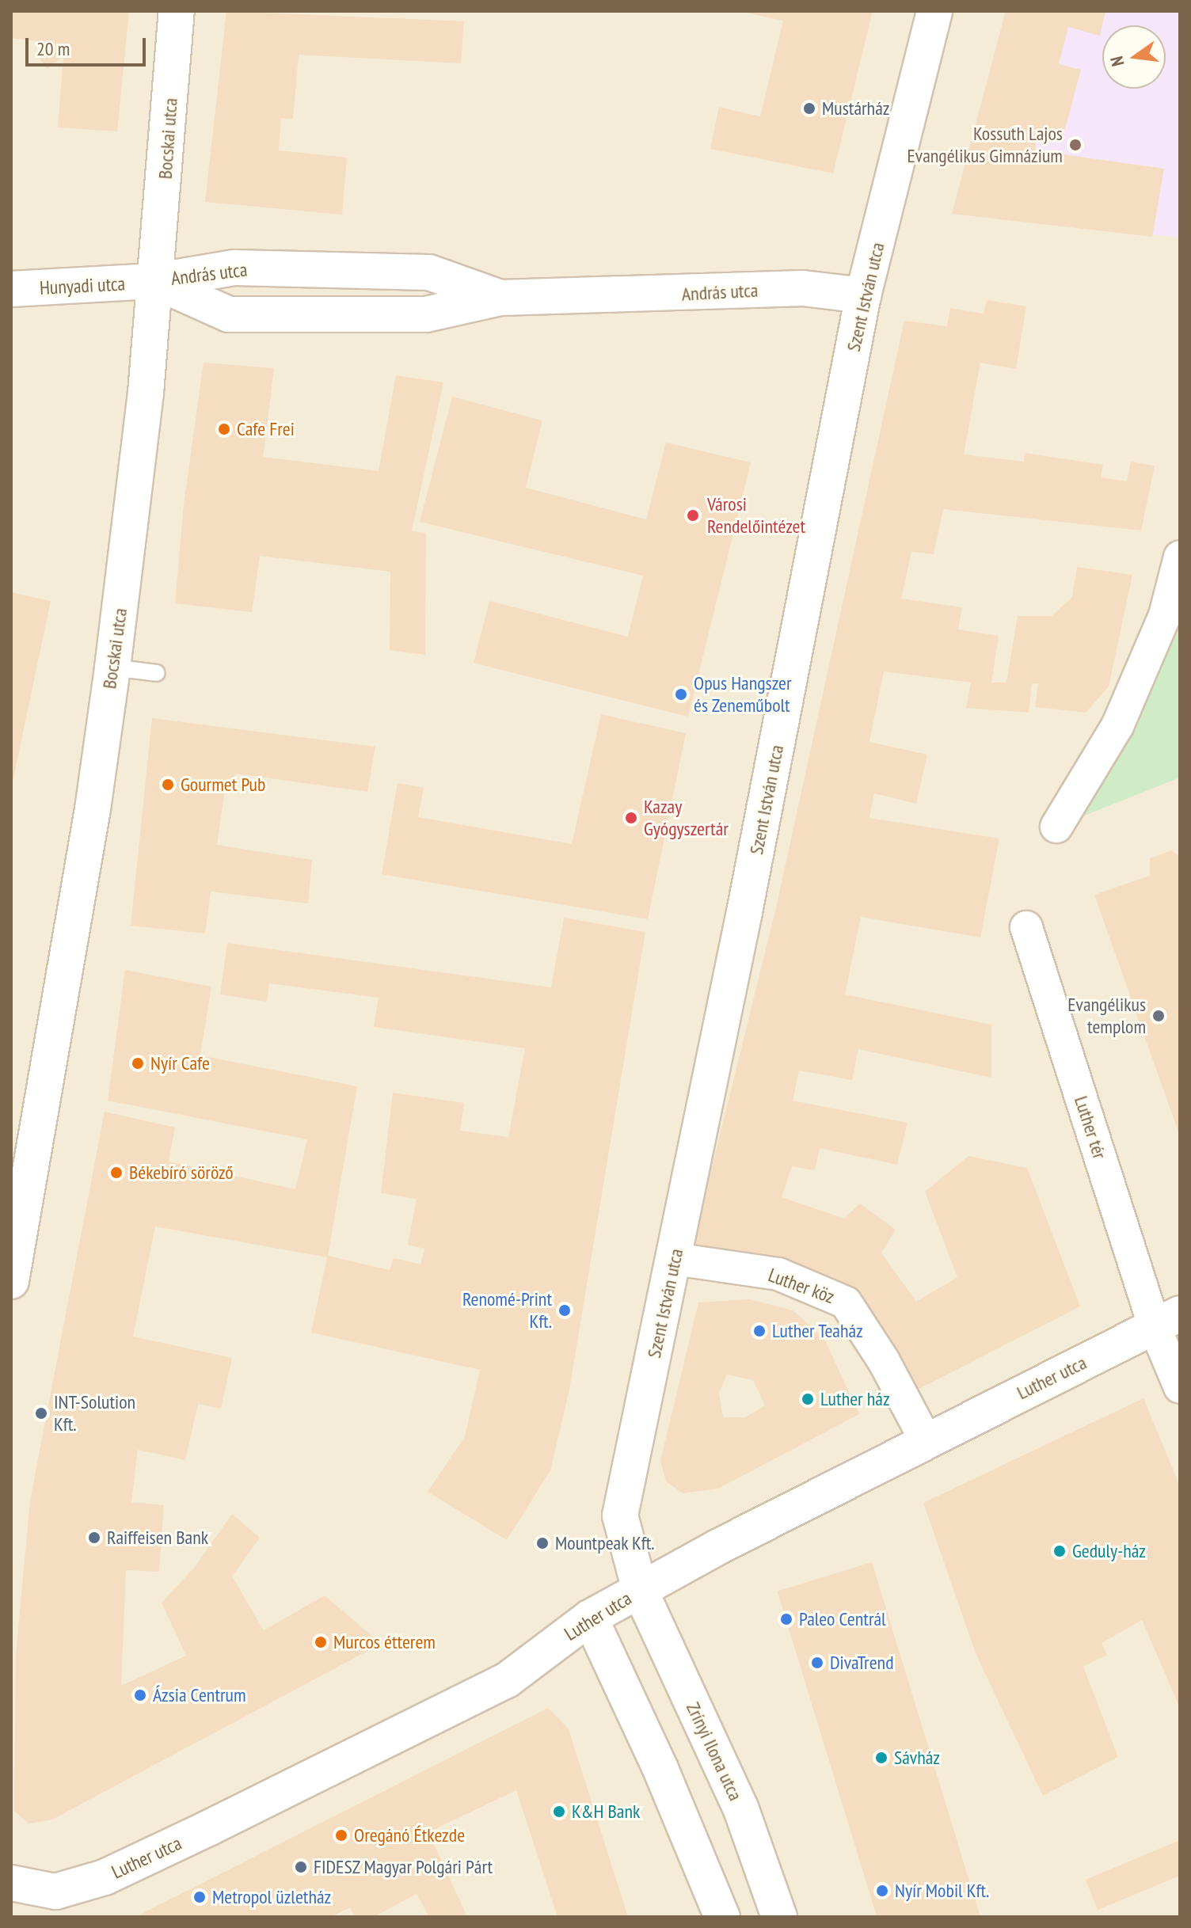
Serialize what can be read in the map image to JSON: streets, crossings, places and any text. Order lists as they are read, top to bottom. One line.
{"streets":{"street":["Bocskai utca","András utca","Hunyadi utca","Szent István utca","Luther tér","Luther köz","Luther utca","Zrínyi Ilona utca"]},"crossings":[["Bocskai utca","András utca"],["Bocskai utca","Hunyadi utca"],["András utca","Hunyadi utca"],["András utca","Szent István utca"],["Szent István utca","Luther köz"],["Szent István utca","Luther utca"],["Szent István utca","Zrínyi Ilona utca"],["Luther tér","Luther utca"],["Luther köz","Luther utca"],["Luther utca","Zrínyi Ilona utca"]],"places":["Mustárház","Kossuth Lajos Evangélikus Gimnázium","Cafe Frei","Városi Rendelőintézet","Opus Hangszer és Zeneműbolt","Gourmet Pub","Kazay Gyógyszertár","Evangélikus templom","Nyír Cafe","Békebíró söröző","Renomé-Print Kft.","Luther Teaház","Luther ház","INT-Solution Kft.","Raiffeisen Bank","Mountpeak Kft.","Geduly-ház","Paleo Centrál","Murcos étterem","DivaTrend","Ázsia Centrum","Sávház","K&H Bank","Oregánó Étkezde","FIDESZ Magyar Polgári Párt","Nyír Mobil Kft.","Metropol üzletház"],"scale_bar":"20 m","north":"left"}
